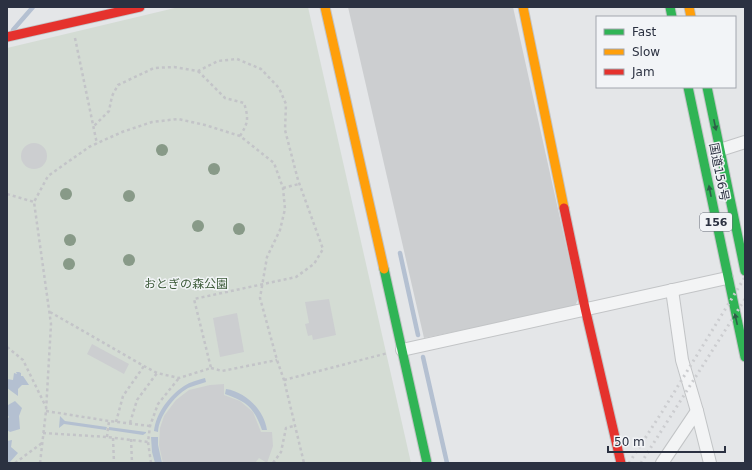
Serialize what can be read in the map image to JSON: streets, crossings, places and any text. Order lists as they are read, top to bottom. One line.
{"streets":{"main road":["国道156号","156"]},"parks":["おとぎの森公園"],"legend":["Fast","Slow","Jam"],"scale_bar":"50 m"}
